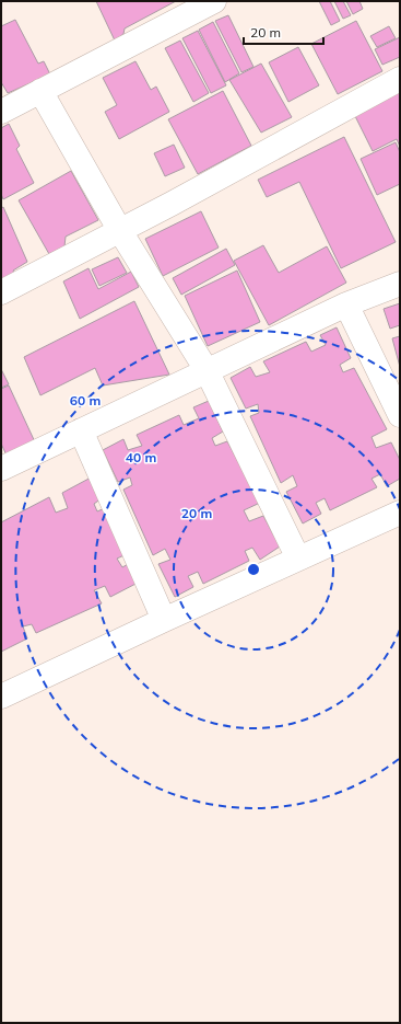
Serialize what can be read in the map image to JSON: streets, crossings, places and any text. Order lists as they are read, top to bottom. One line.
{"scale_bar":"20 m","rings":["60 m","40 m","20 m"]}
